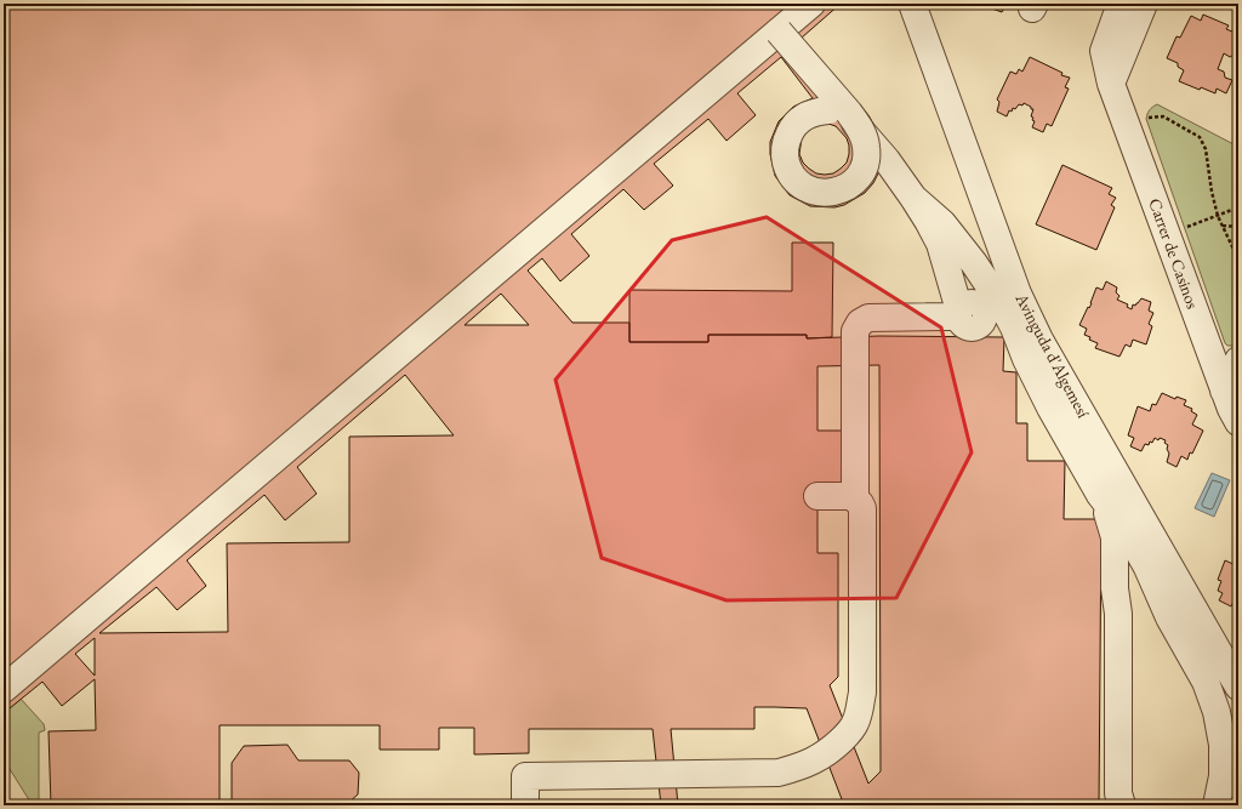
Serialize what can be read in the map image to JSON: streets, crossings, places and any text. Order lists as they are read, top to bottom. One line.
{"streets":{"street":["Carrer de Casinos","Avinguda d'Algemesí"]}}
